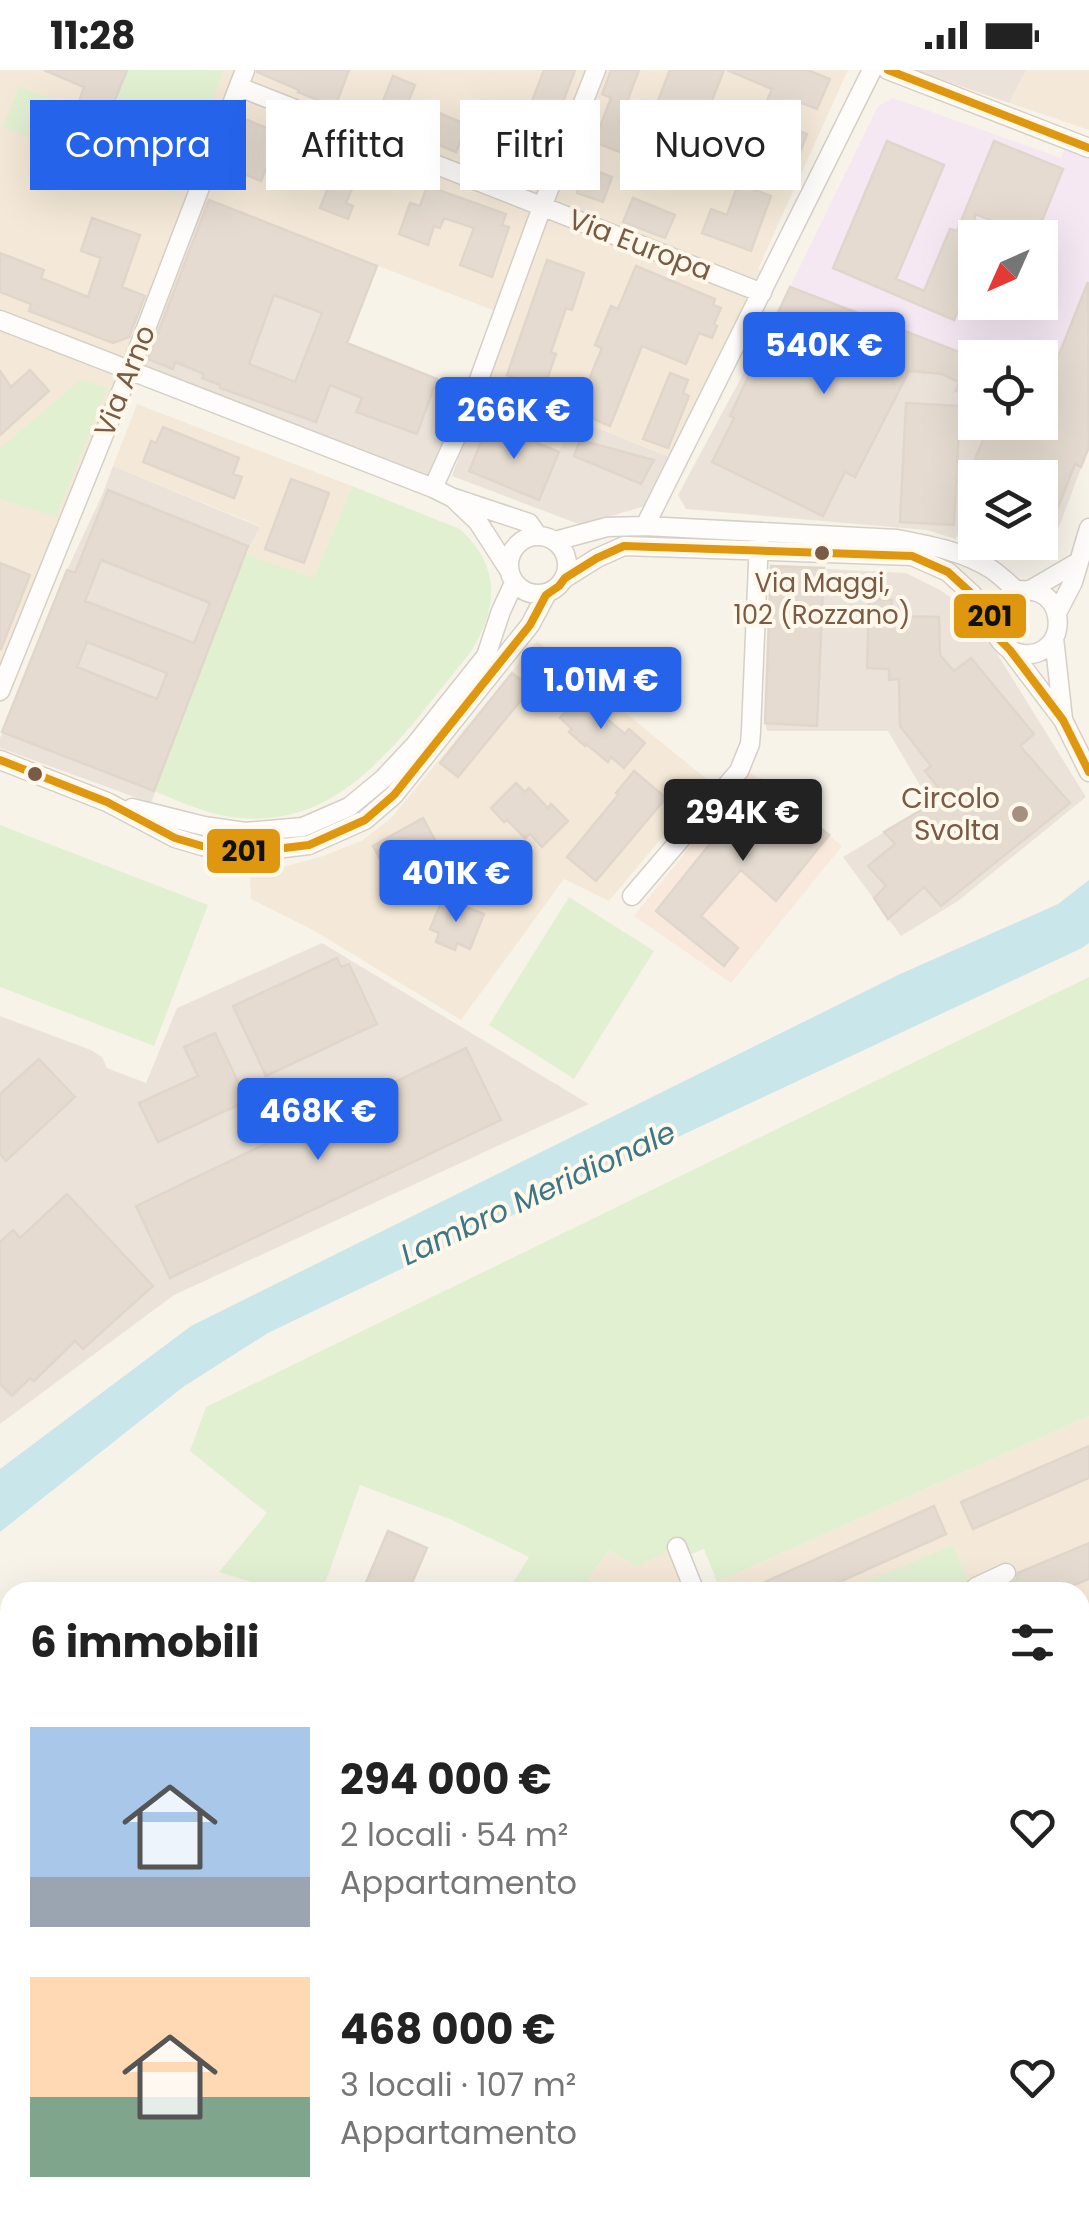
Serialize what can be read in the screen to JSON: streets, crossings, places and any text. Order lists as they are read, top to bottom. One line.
{"streets":{"street":["Via Europa","Via Arno"]},"crossings":[["Via Europa","Via Arno"]],"water":["Lambro Meridionale"],"places":["Via Maggi, 102 (Rozzano)","Circolo Svolta"],"lines":["transit line 201"],"north":"bottom left","page":{"status":"11:28","chip":["Compra","Affitta","Filtri","Nuovo"],"price":["540K €","266K €","1.01M €","294K €","401K €","468K €"],"heading":"6 immobili","list":[{"name":"294 000 €","note":"2 locali · 54 m² · Appartamento"},{"name":"468 000 €","note":"3 locali · 107 m² · Appartamento"}]}}
